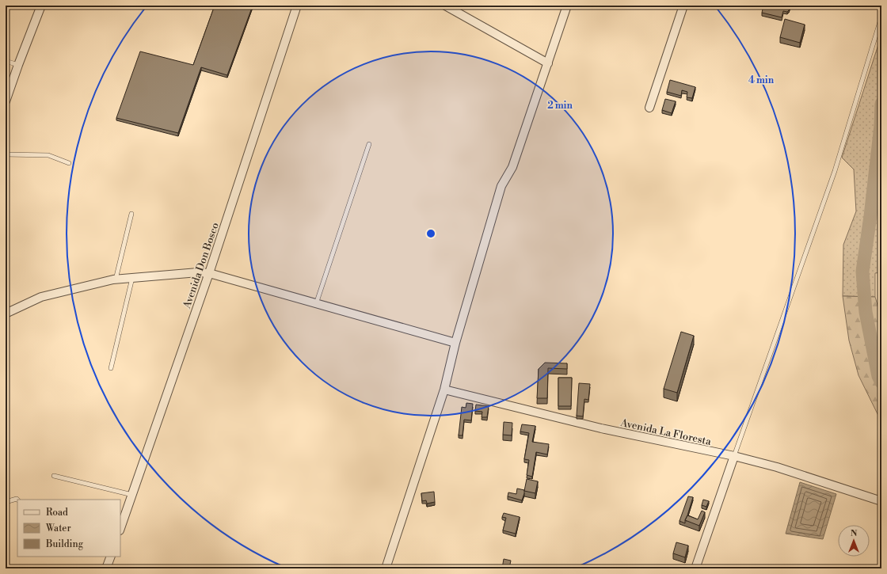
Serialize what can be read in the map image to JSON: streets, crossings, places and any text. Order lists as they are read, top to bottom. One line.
{"streets":{"street":["Avenida Don Bosco","Avenida La Floresta"]},"legend":["Road","Water","Building"],"north":"top","rings":["4 min","2 min"]}
